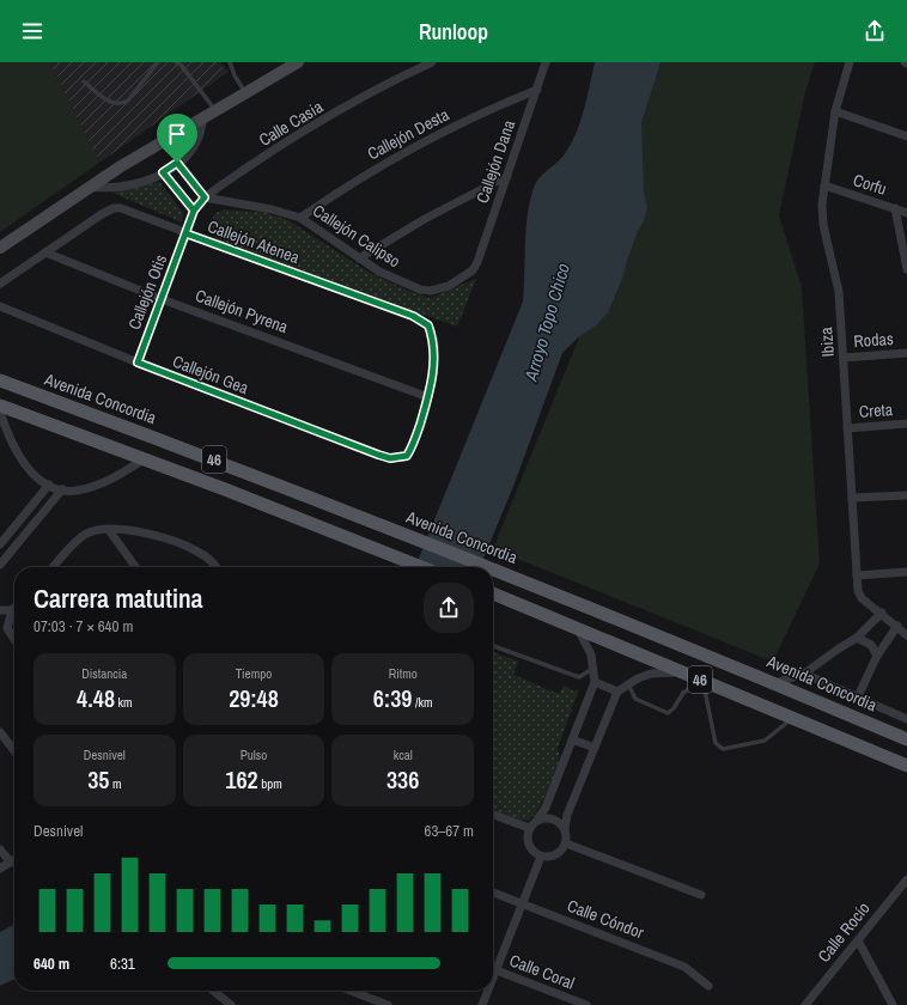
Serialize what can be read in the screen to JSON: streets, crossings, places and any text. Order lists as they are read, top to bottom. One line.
{"streets":{"main road":["Avenida Concordia","46"],"street":["Calle Casia","Callejón Desta","Callejón Dana","Corfu","Callejón Calipso","Callejón Atenea","Callejón Otis","Callejón Pyrena","Rodas","Ibiza","Callejón Gea","Creta","Calle Cóndor","Calle Rocío","Calle Coral"]},"crossings":[["Calle Casia","Callejón Calipso"],["Calle Casia","Callejón Atenea"],["Calle Casia","Callejón Otis"],["Callejón Desta","Callejón Dana"],["Callejón Desta","Callejón Calipso"],["Callejón Dana","Callejón Calipso"],["Corfu","Ibiza"],["Callejón Atenea","Callejón Otis"],["Callejón Atenea","Callejón Pyrena"],["Callejón Atenea","Callejón Gea"],["Callejón Otis","Callejón Pyrena"],["Callejón Otis","Callejón Gea"],["Callejón Pyrena","Callejón Gea"],["Rodas","Ibiza"],["Ibiza","Creta"]],"water":["Arroyo Topo Chico"],"page":{"header":"Runloop","heading":["Carrera matutina","07:03 · 7 × 640 m"],"stats":[["Distancia","4.48 km"],["Tiempo","29:48"],["Ritmo","6:39 /km"],["Desnivel","35 m"],["Pulso","162 bpm"],["kcal","336"]],"chart":["Desnivel","63–67 m"],"list":[{"name":"640 m","note":"6:31"}]}}
